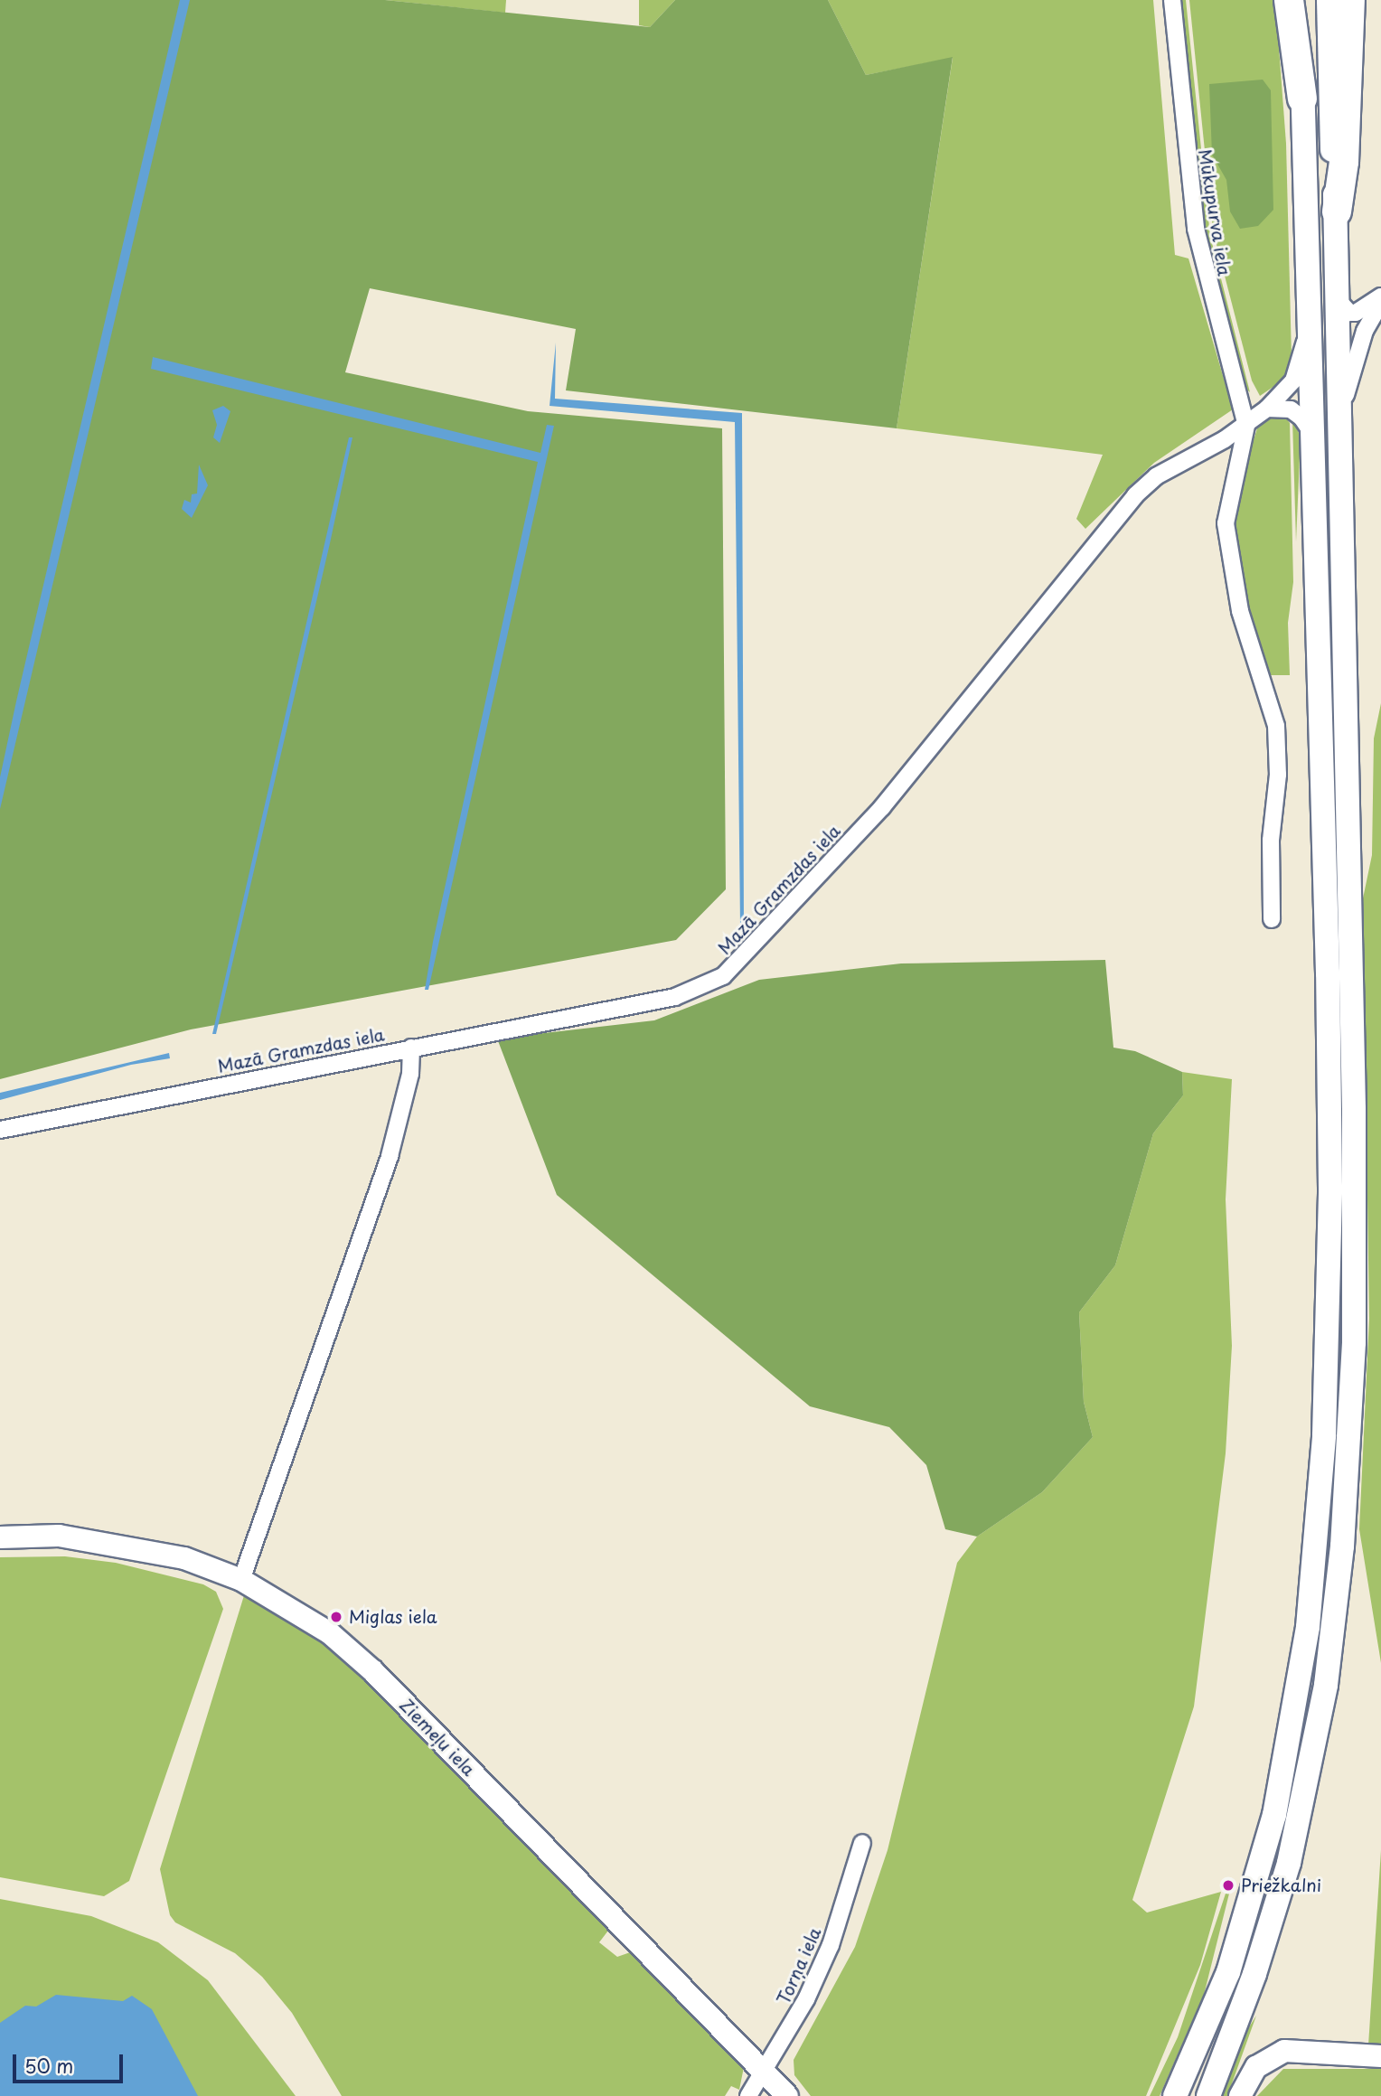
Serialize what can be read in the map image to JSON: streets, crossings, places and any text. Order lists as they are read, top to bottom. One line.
{"streets":{"street":["Mūkupurva iela","Mazā Gramzdas iela","Ziemeļu iela","Torņa iela"]},"crossings":[["Mūkupurva iela","Mazā Gramzdas iela"],["Ziemeļu iela","Torņa iela"]],"places":["Miglas iela","Priežkalni"],"scale_bar":"50 m"}
